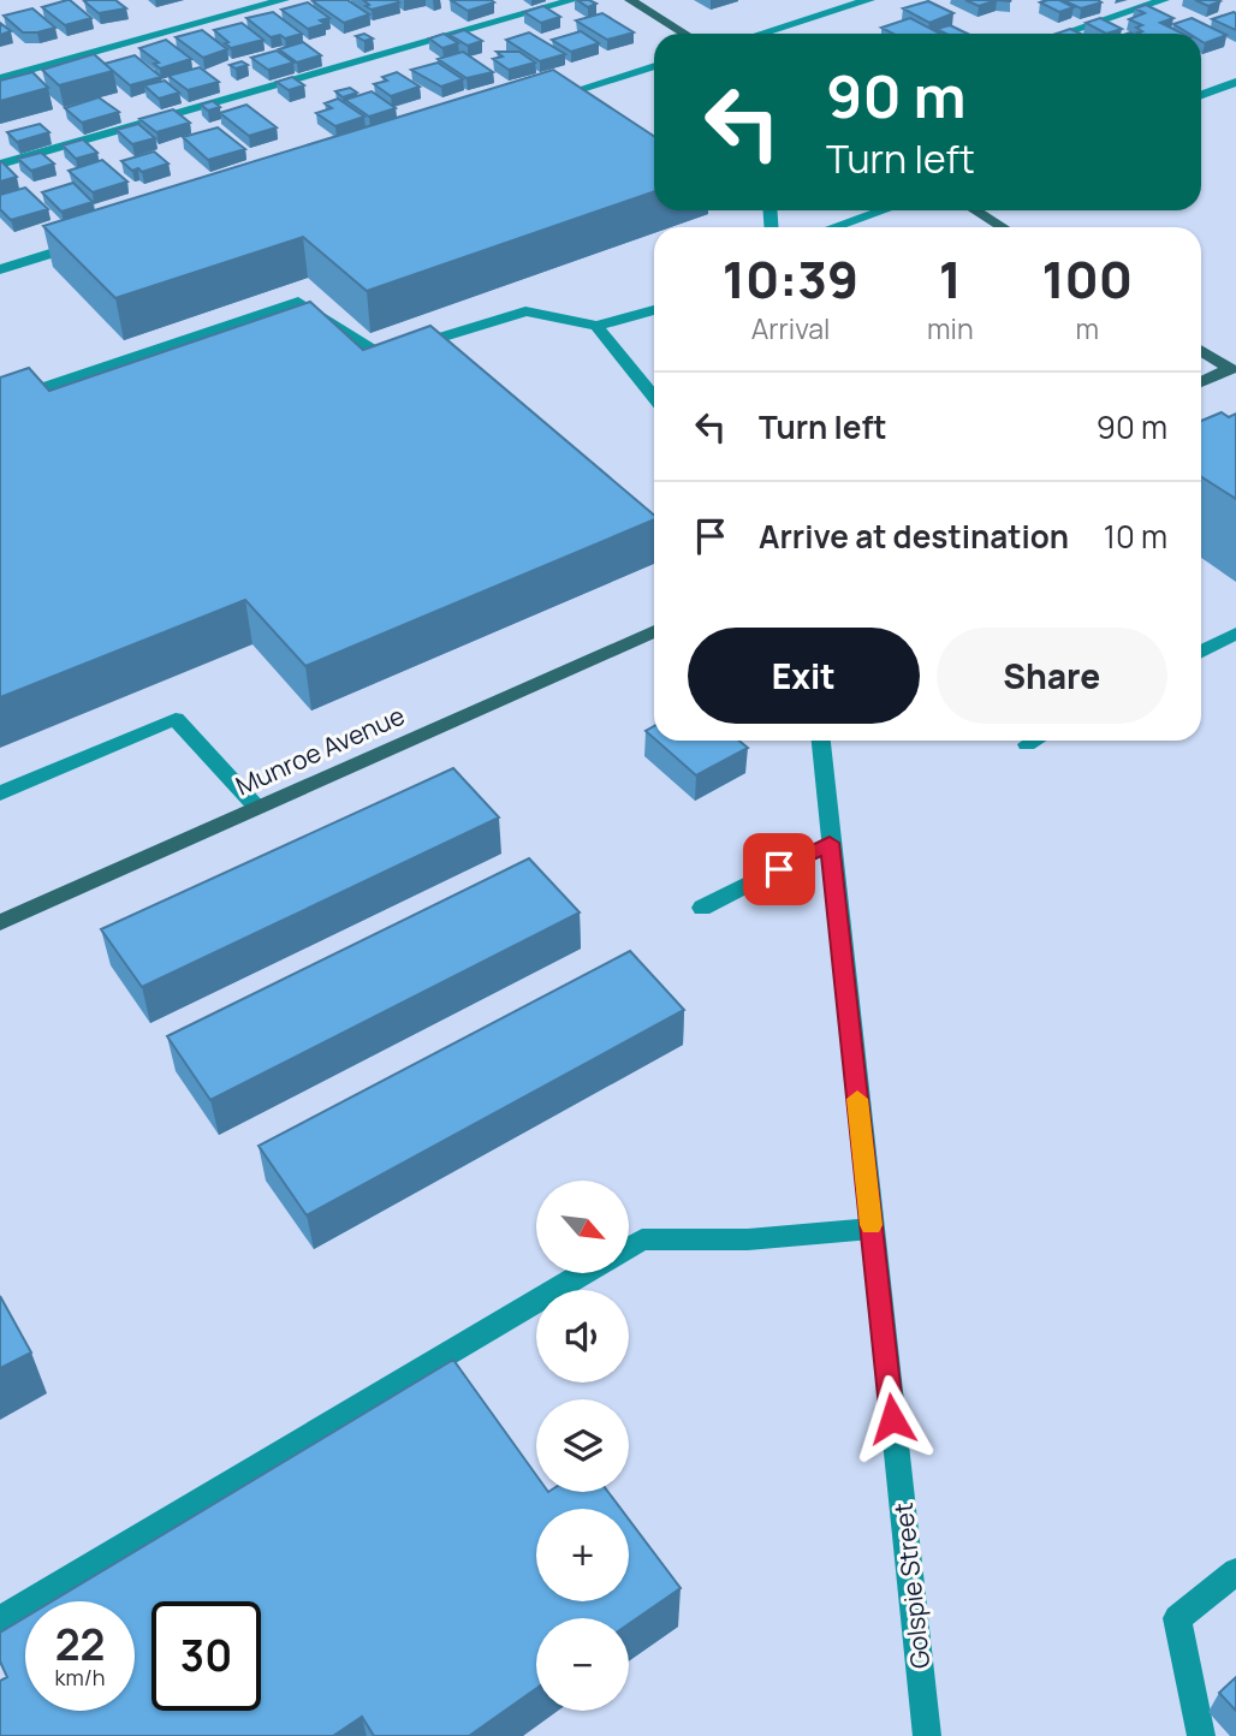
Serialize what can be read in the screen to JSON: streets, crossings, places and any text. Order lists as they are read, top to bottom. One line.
{"streets":{"main road":["Munroe Avenue"],"street":["Golspie Street"]},"north":"bottom right","page":{"turn":["90 m","Turn left"],"eta":["10:39","Arrival","1","min","100","m"],"list":[{"name":"Turn left","value":"90 m"},{"name":"Arrive at destination","value":"10 m"}],"buttons":["Exit","Share"],"map_buttons":["+","−"],"speed":"22 km/h","limit":"30"}}
